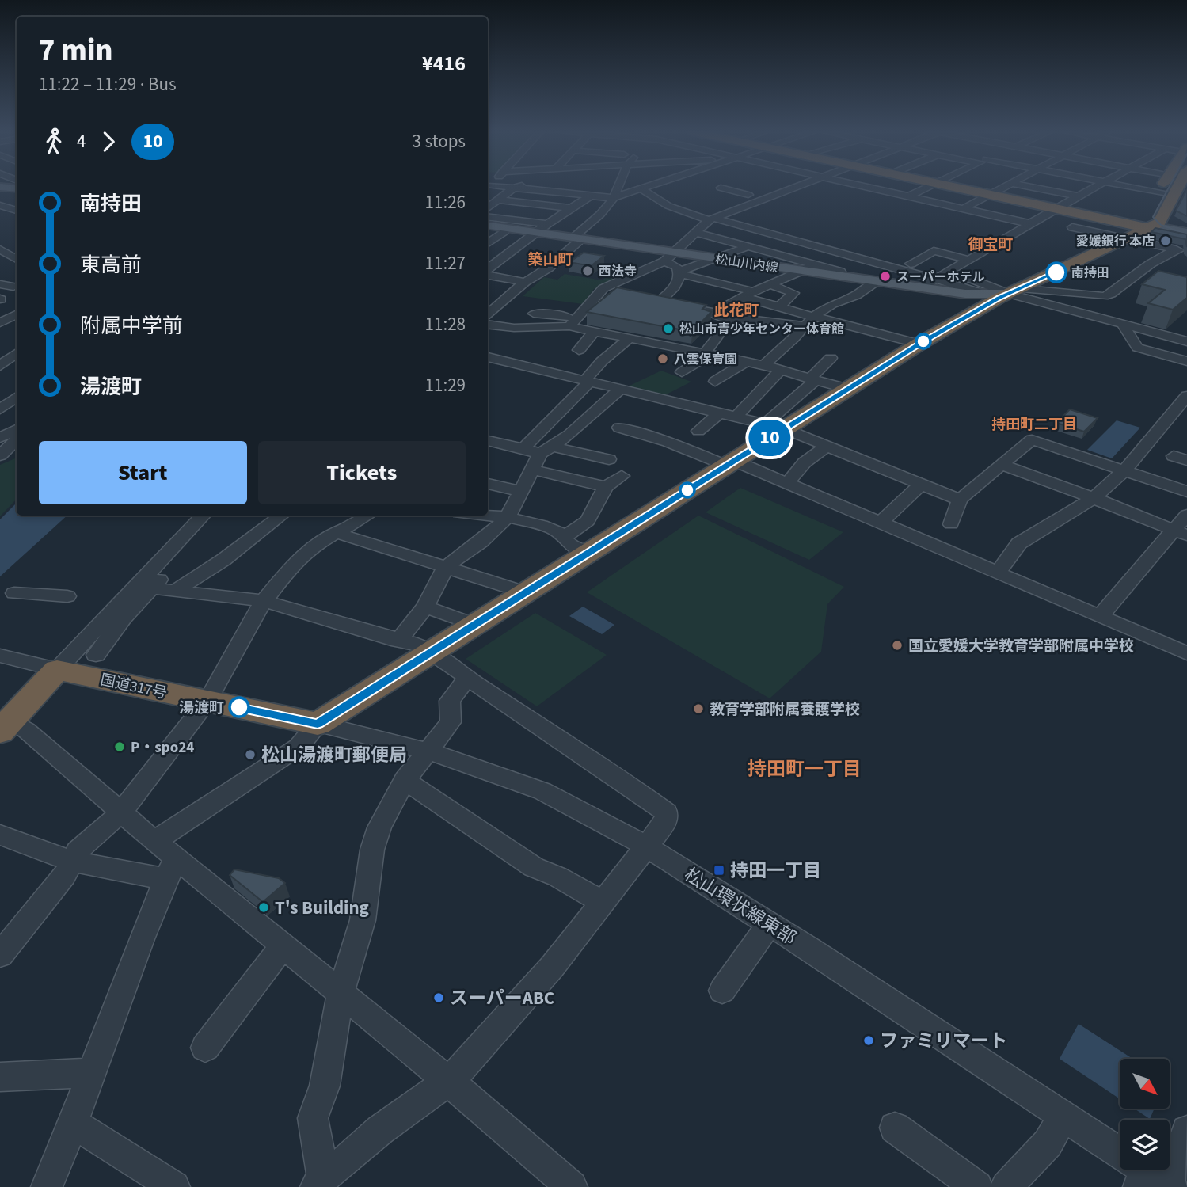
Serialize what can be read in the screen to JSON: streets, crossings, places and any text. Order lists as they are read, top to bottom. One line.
{"streets":{"highway":["国道317号"],"main road":["松山川内線"],"street":["松山環状線東部"]},"crossings":[["国道317号","松山環状線東部"]],"districts":["御宝町","築山町","此花町","持田町二丁目","持田町一丁目"],"places":{"other":["愛媛銀行 本店","西法寺","南持田","スーパーホテル","松山市青少年センター体育館","八雲保育園","国立愛媛大学教育学部附属中学校","湯渡町","教育学部附属養護学校","P・spo24","松山湯渡町郵便局","T's Building","スーパーABC","ファミリマート"],"transit":["持田一丁目"]},"lines":["bus line 10"],"north":"bottom right","page":{"on_map":"10","heading":["7 min","11:22 – 11:29 · Bus","¥416"],"legs":["4","10","3 stops"],"list":[{"name":"南持田","value":"11:26"},{"name":"東高前","value":"11:27"},{"name":"附属中学前","value":"11:28"},{"name":"湯渡町","value":"11:29"}],"buttons":["Start","Tickets"]}}
